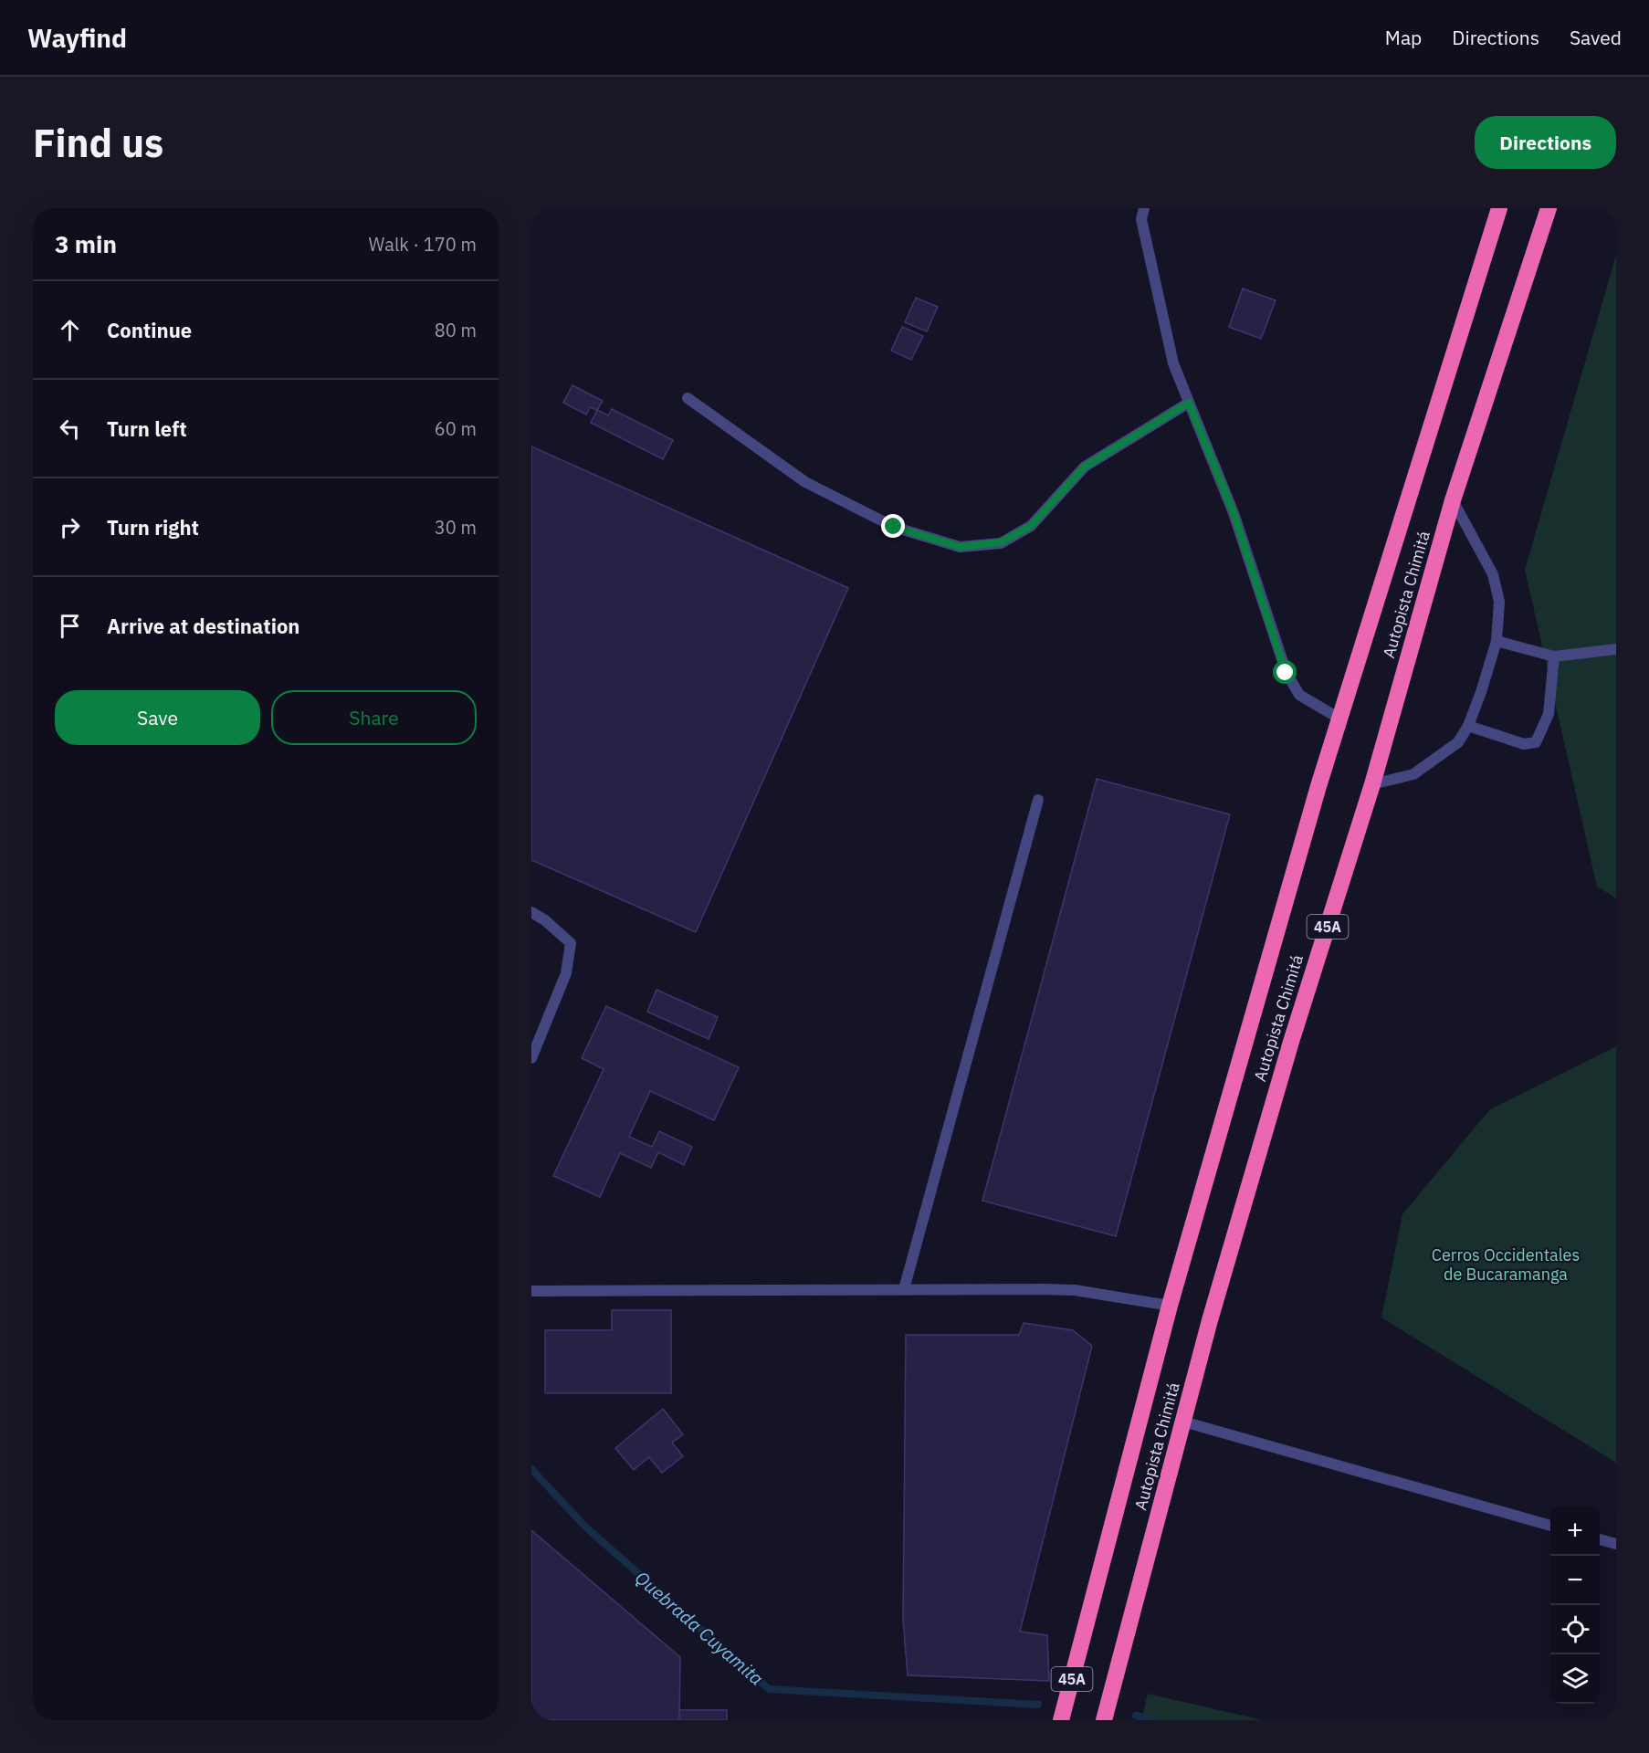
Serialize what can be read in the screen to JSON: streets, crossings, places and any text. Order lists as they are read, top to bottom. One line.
{"streets":{"highway":["Autopista Chimitá","45A"]},"water":["Quebrada Cuyamita"],"parks":["Cerros Occidentales de Bucaramanga"],"page":{"header":"Wayfind","nav":["Map","Directions","Saved"],"buttons":["Directions",["Save","Share"]],"title":"Find us","heading":["3 min","Walk · 170 m"],"list":[["Continue","80 m"],["Turn left","60 m"],["Turn right","30 m"],"Arrive at destination"],"map_buttons":["+","−"]}}
